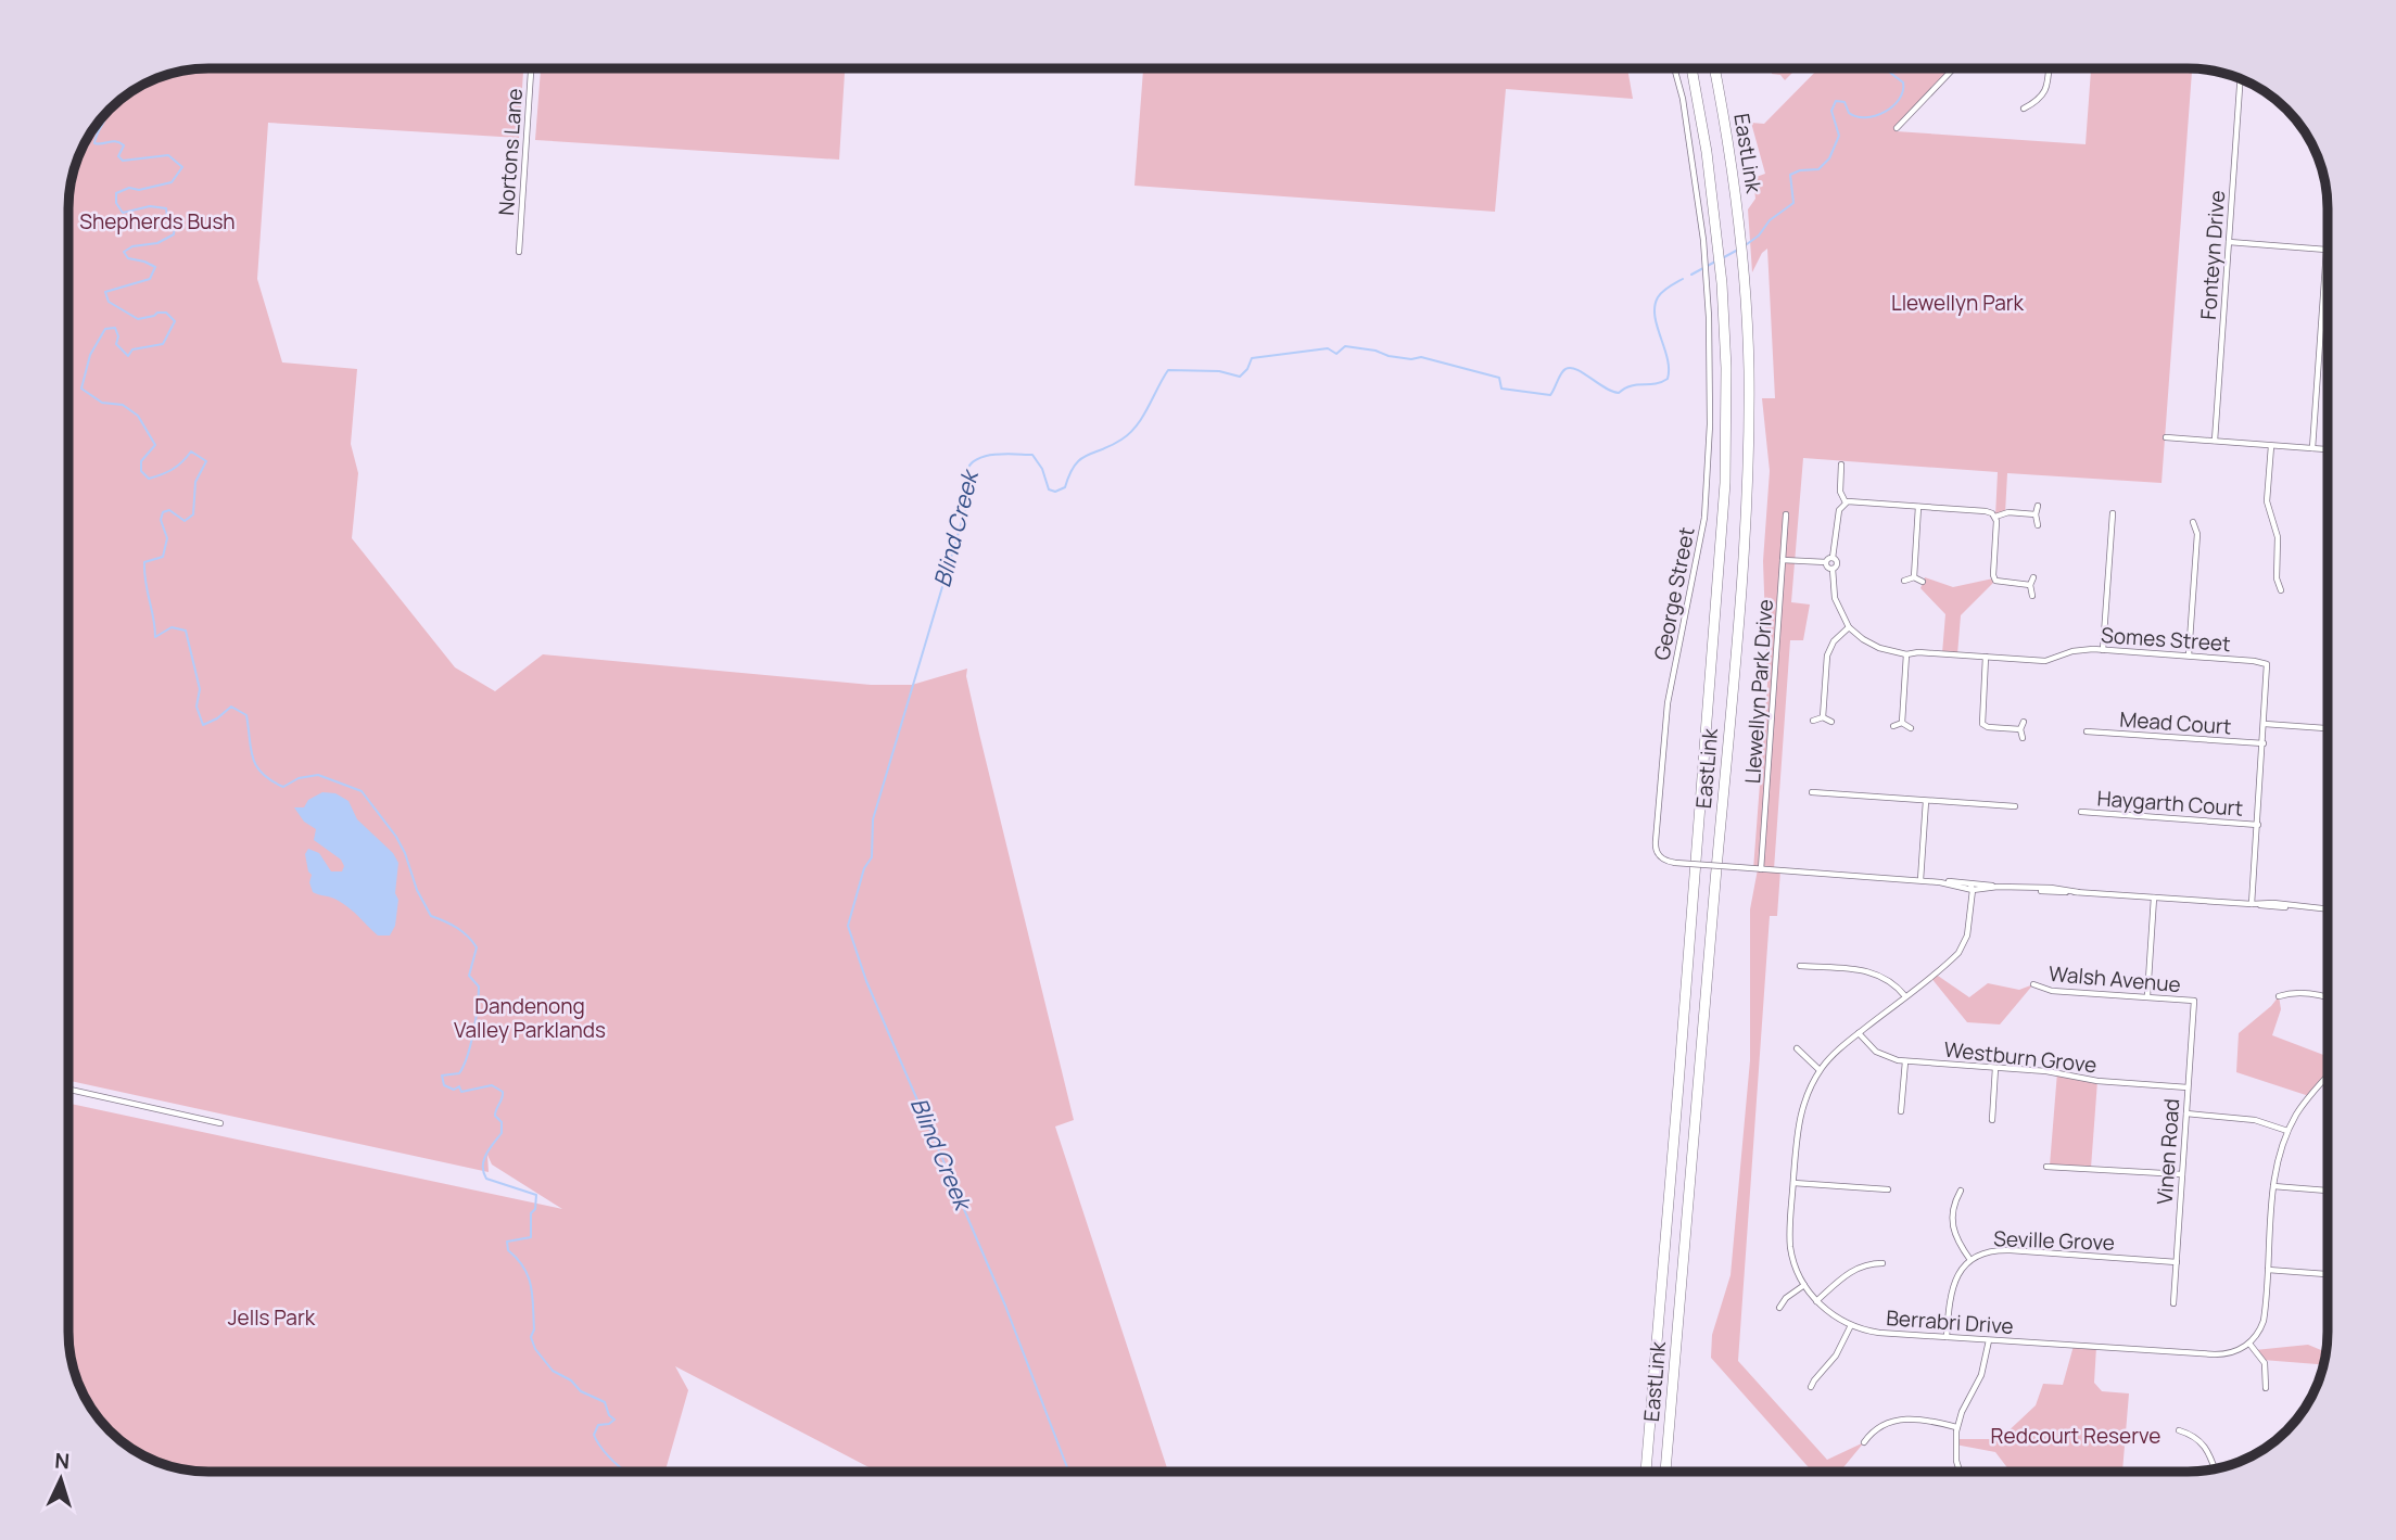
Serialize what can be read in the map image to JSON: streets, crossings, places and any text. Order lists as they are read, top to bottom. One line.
{"streets":{"highway":["EastLink"],"street":["Nortons Lane","Fonteyn Drive","George Street","Somes Street","Llewellyn Park Drive","Mead Court","Haygarth Court","Walsh Avenue","Westburn Grove","Vinen Road","Seville Grove","Berrabri Drive"]},"crossings":[["George Street","Somes Street"],["George Street","Llewellyn Park Drive"],["George Street","Berrabri Drive"],["Somes Street","Mead Court"],["Somes Street","Haygarth Court"],["Walsh Avenue","Vinen Road"],["Westburn Grove","Vinen Road"],["Westburn Grove","Berrabri Drive"],["Vinen Road","Seville Grove"],["Seville Grove","Berrabri Drive"]],"water":["Blind Creek"],"parks":["Shepherds Bush","Llewellyn Park","Dandenong Valley Parklands","Jells Park","Redcourt Reserve"],"north":"top"}
